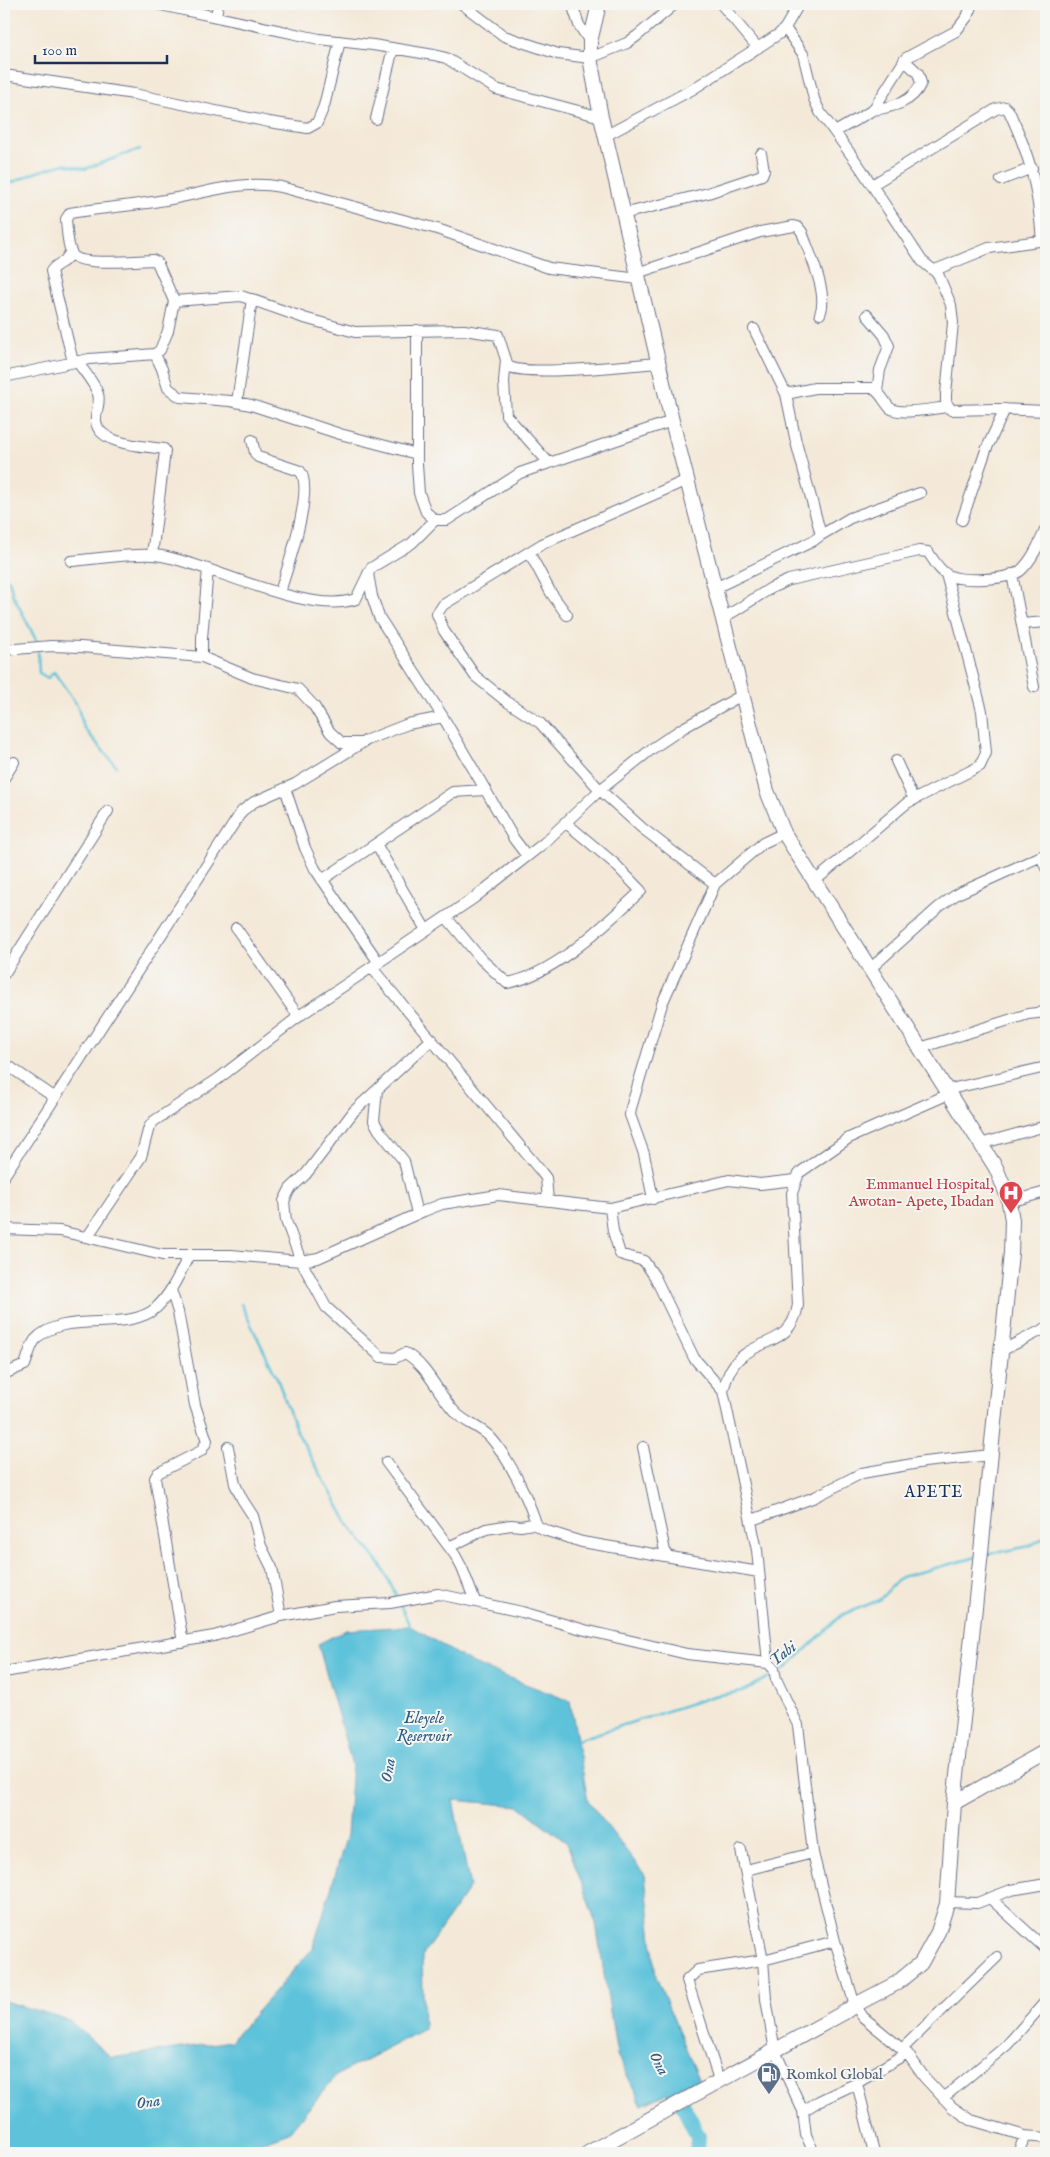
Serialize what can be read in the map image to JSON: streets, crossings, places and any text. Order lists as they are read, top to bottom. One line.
{"districts":["APETE"],"water":["Tabi","Eleyele Reservoir","Ona"],"places":{"hospital":["Emmanuel Hospital, Awotan- Apete, Ibadan"],"fuel station":["Romkol Global"]},"scale_bar":"100 m"}
